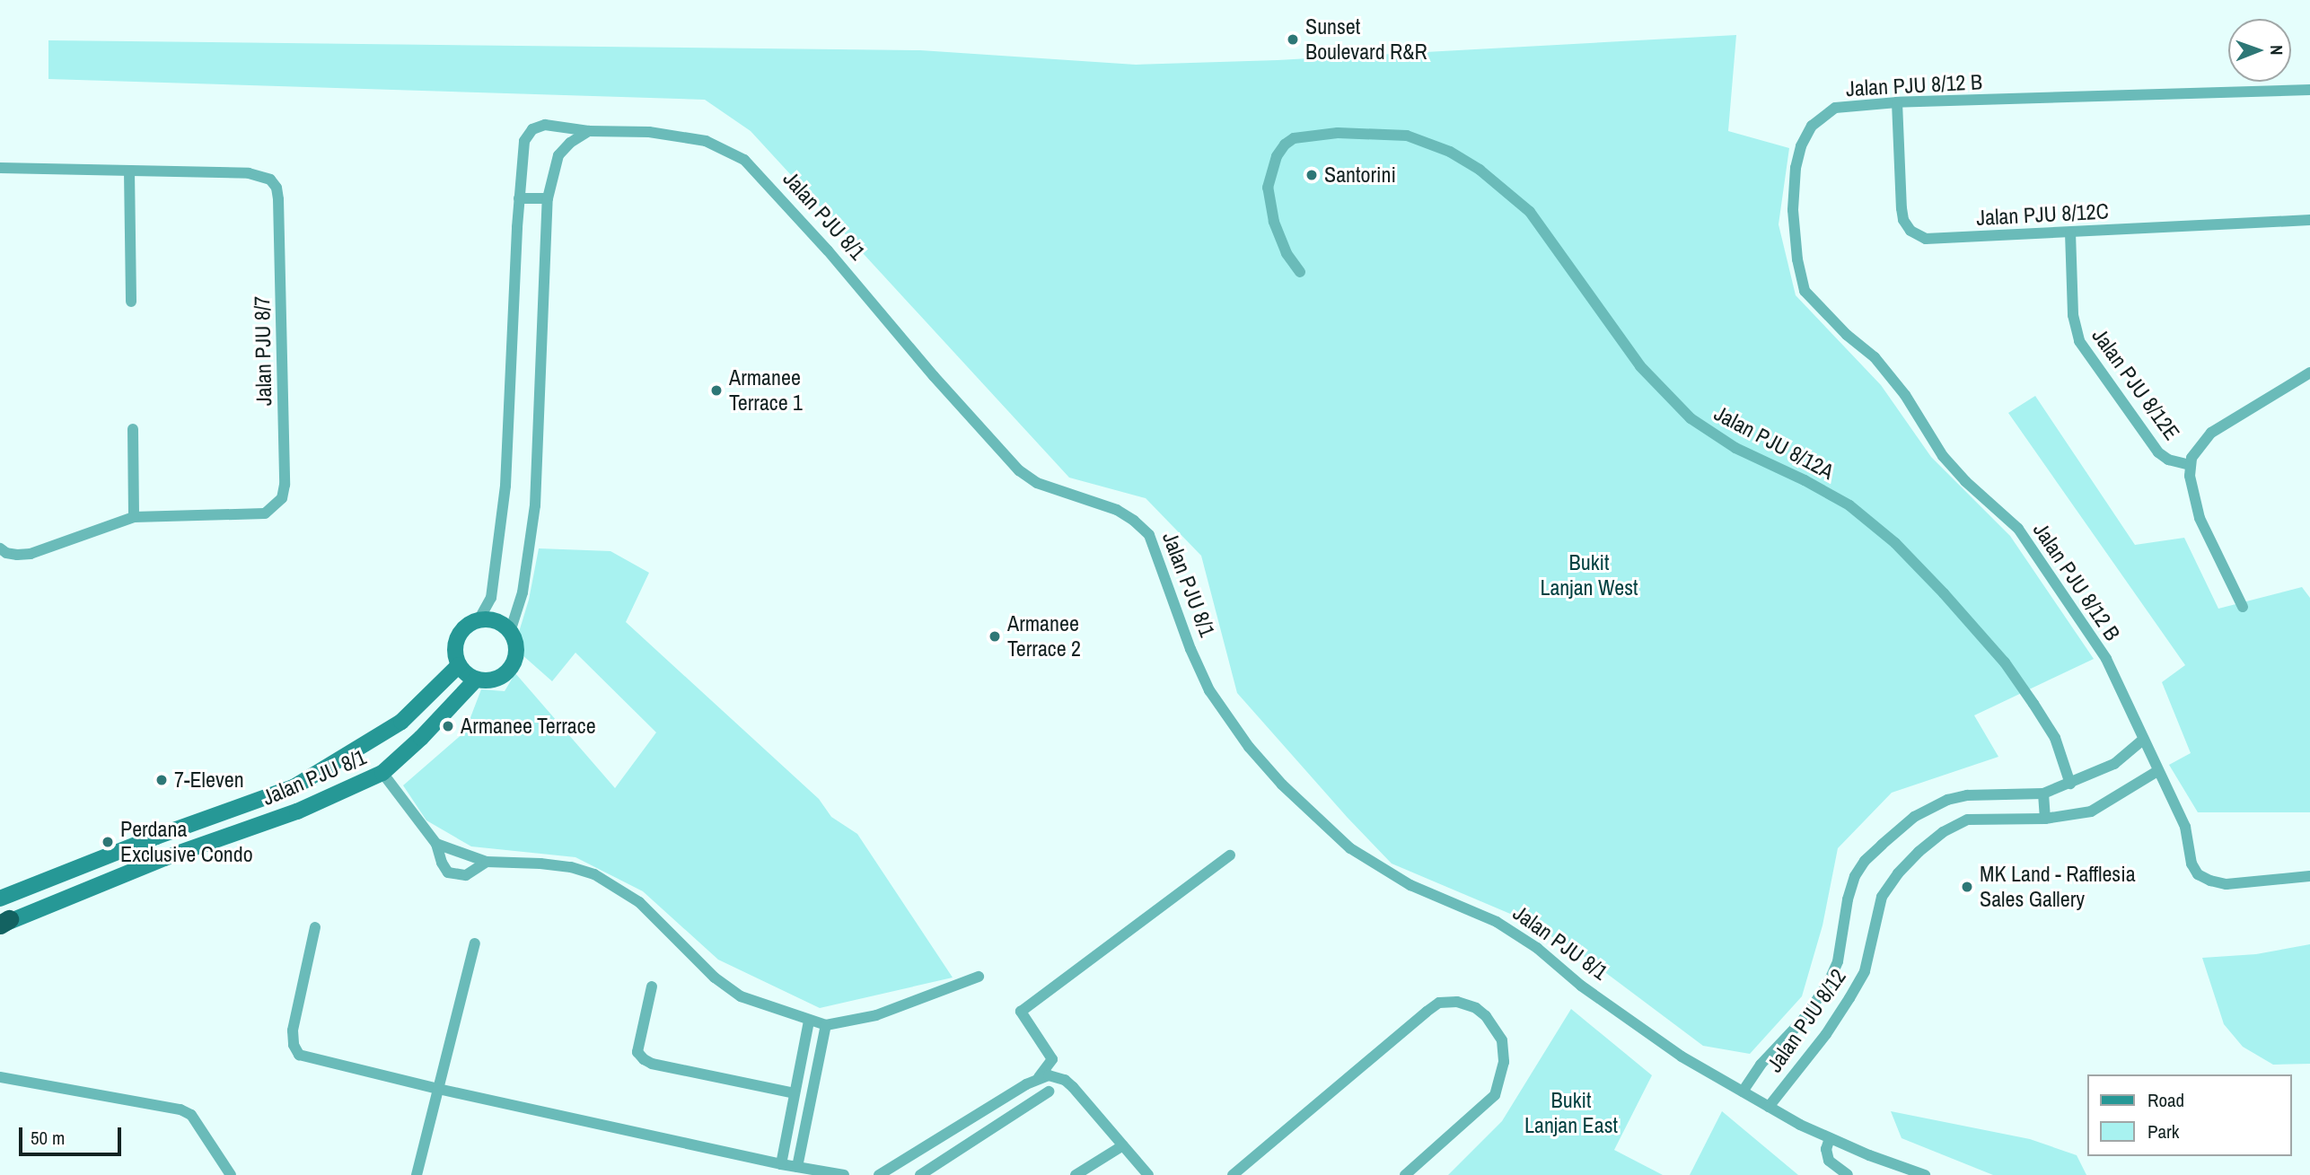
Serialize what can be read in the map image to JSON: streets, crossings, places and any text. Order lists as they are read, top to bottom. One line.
{"streets":{"main road":["Jalan PJU 8/1"],"street":["Jalan PJU 8/12 B","Jalan PJU 8/12C","Jalan PJU 8/7","Jalan PJU 8/12E","Jalan PJU 8/12A","Jalan PJU 8/12"]},"crossings":[["Jalan PJU 8/12 B","Jalan PJU 8/12C"],["Jalan PJU 8/12 B","Jalan PJU 8/12"],["Jalan PJU 8/12C","Jalan PJU 8/12E"],["Jalan PJU 8/1","Jalan PJU 8/12"],["Jalan PJU 8/12A","Jalan PJU 8/12"]],"parks":["Bukit Lanjan West","Bukit Lanjan East"],"places":["Sunset Boulevard R&R","Santorini","Armanee Terrace 1","Armanee Terrace 2","Armanee Terrace","7-Eleven","Perdana Exclusive Condo","MK Land - Rafflesia Sales Gallery"],"legend":["Road","Park"],"scale_bar":"50 m","north":"right"}
